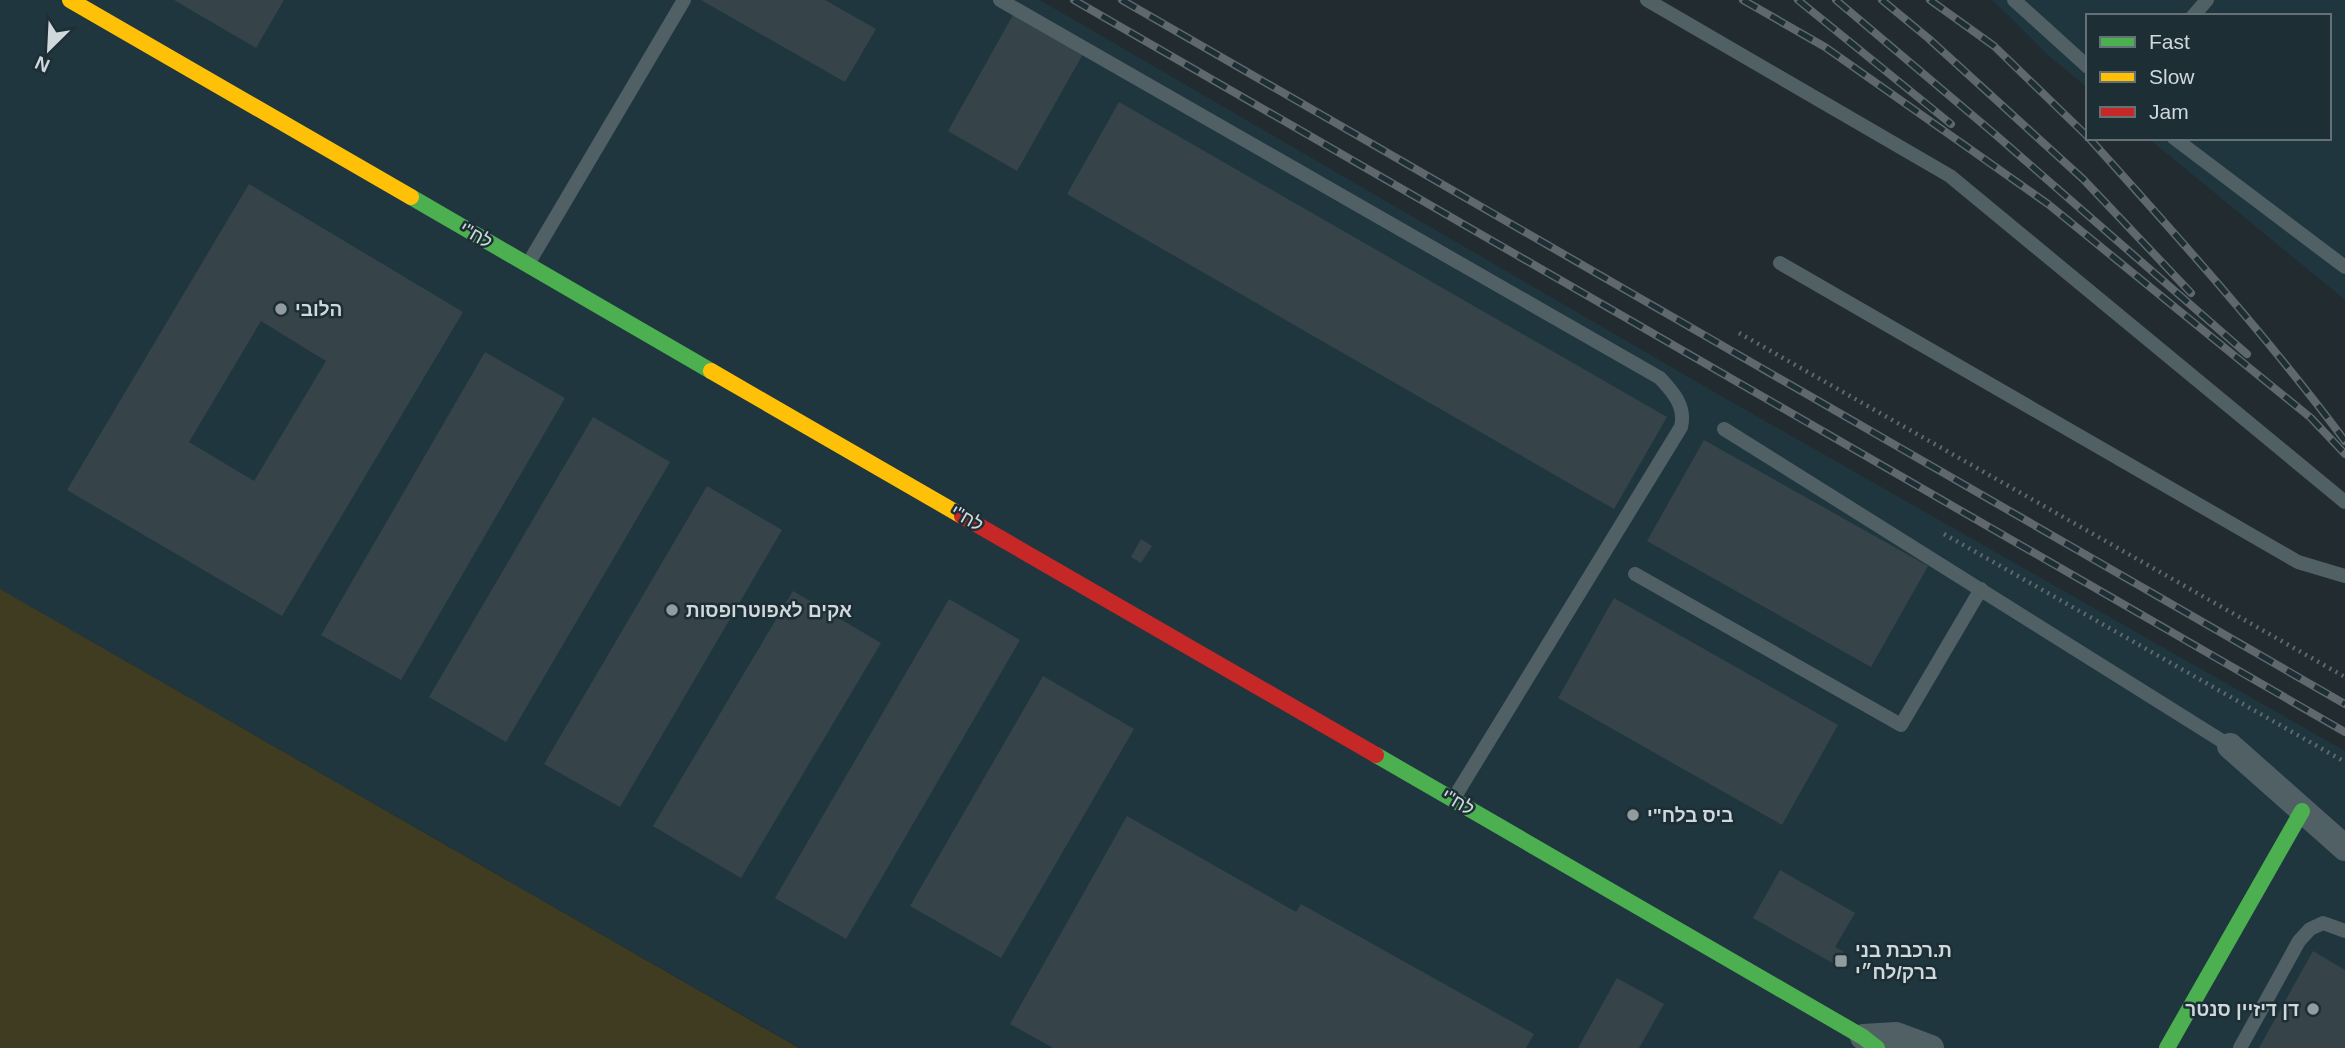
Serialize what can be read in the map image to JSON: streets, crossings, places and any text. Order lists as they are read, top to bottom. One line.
{"streets":{"street":["לח\"י"]},"places":{"other":["הלובי","אקים לאפוטרופסות","ביס בלח\"י","דן דיזיין סנטר"],"transit":["ת.רכבת בני ברק/לח״י"]},"legend":["Fast","Slow","Jam"],"north":"bottom left"}
